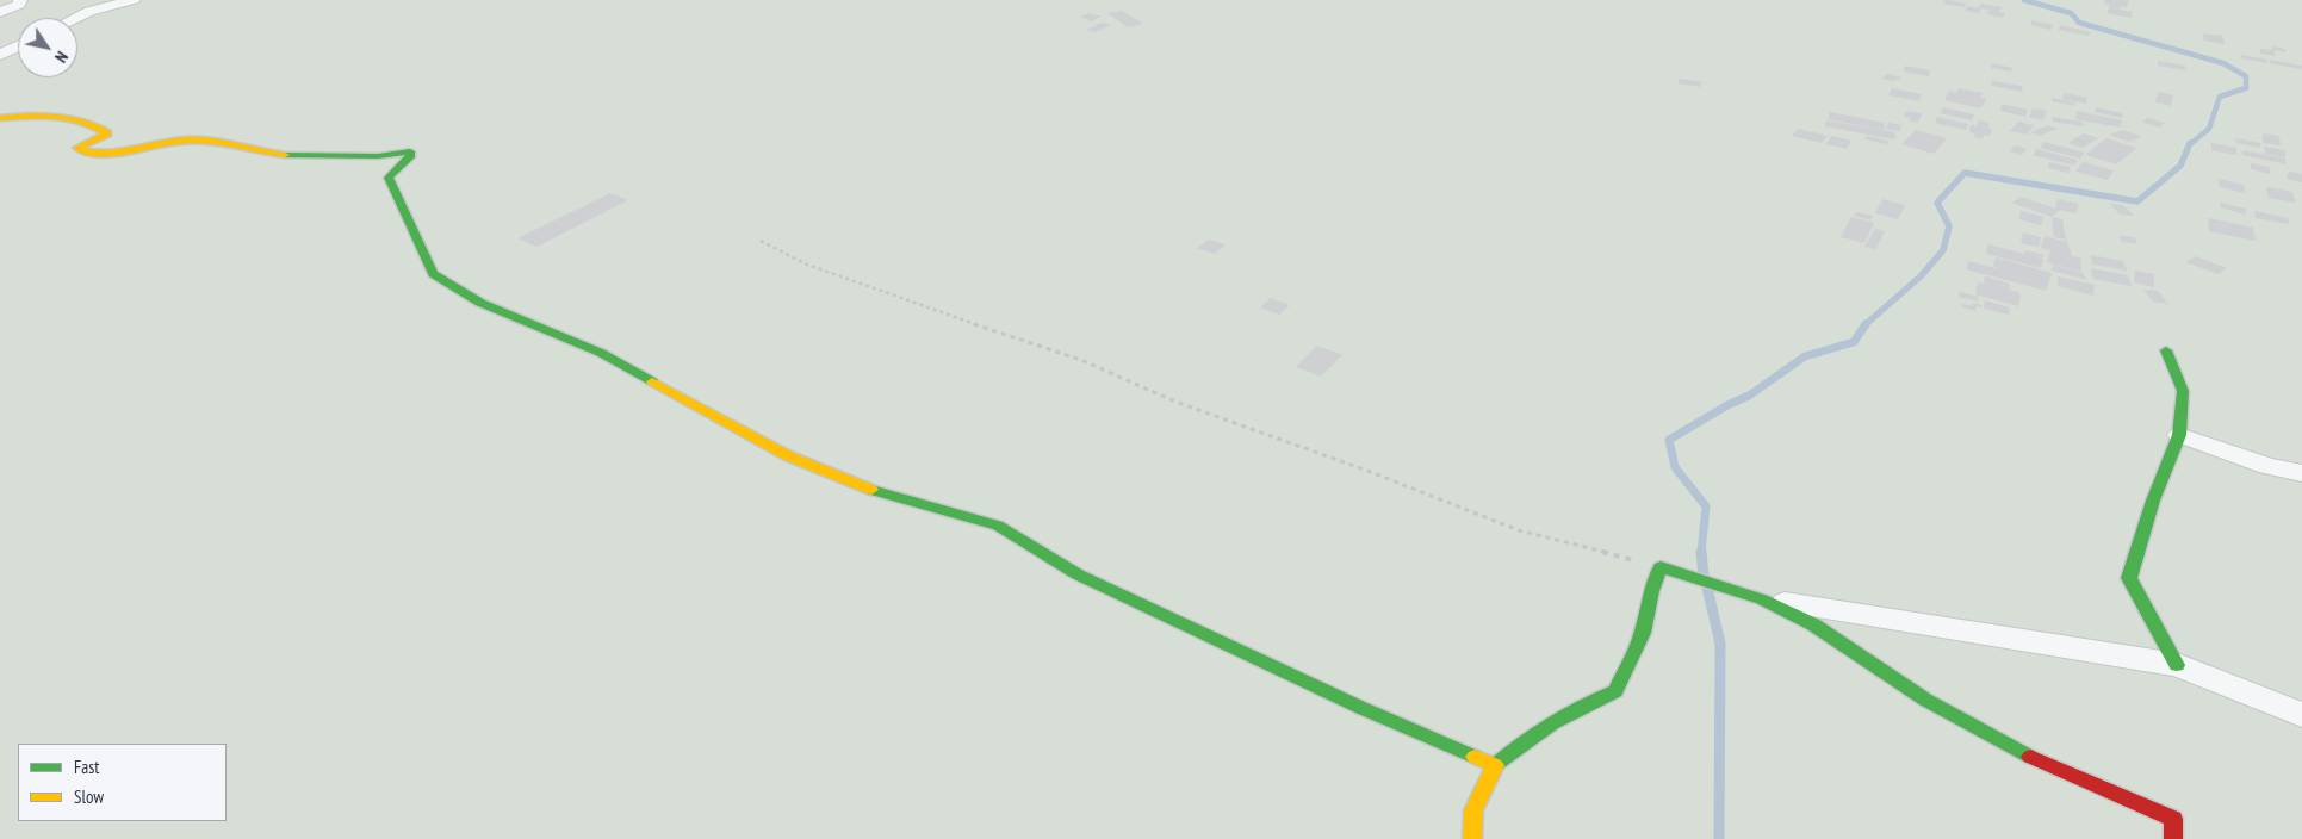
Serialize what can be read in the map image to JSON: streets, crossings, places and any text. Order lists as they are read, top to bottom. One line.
{"legend":["Fast","Slow"],"north":"bottom right"}
